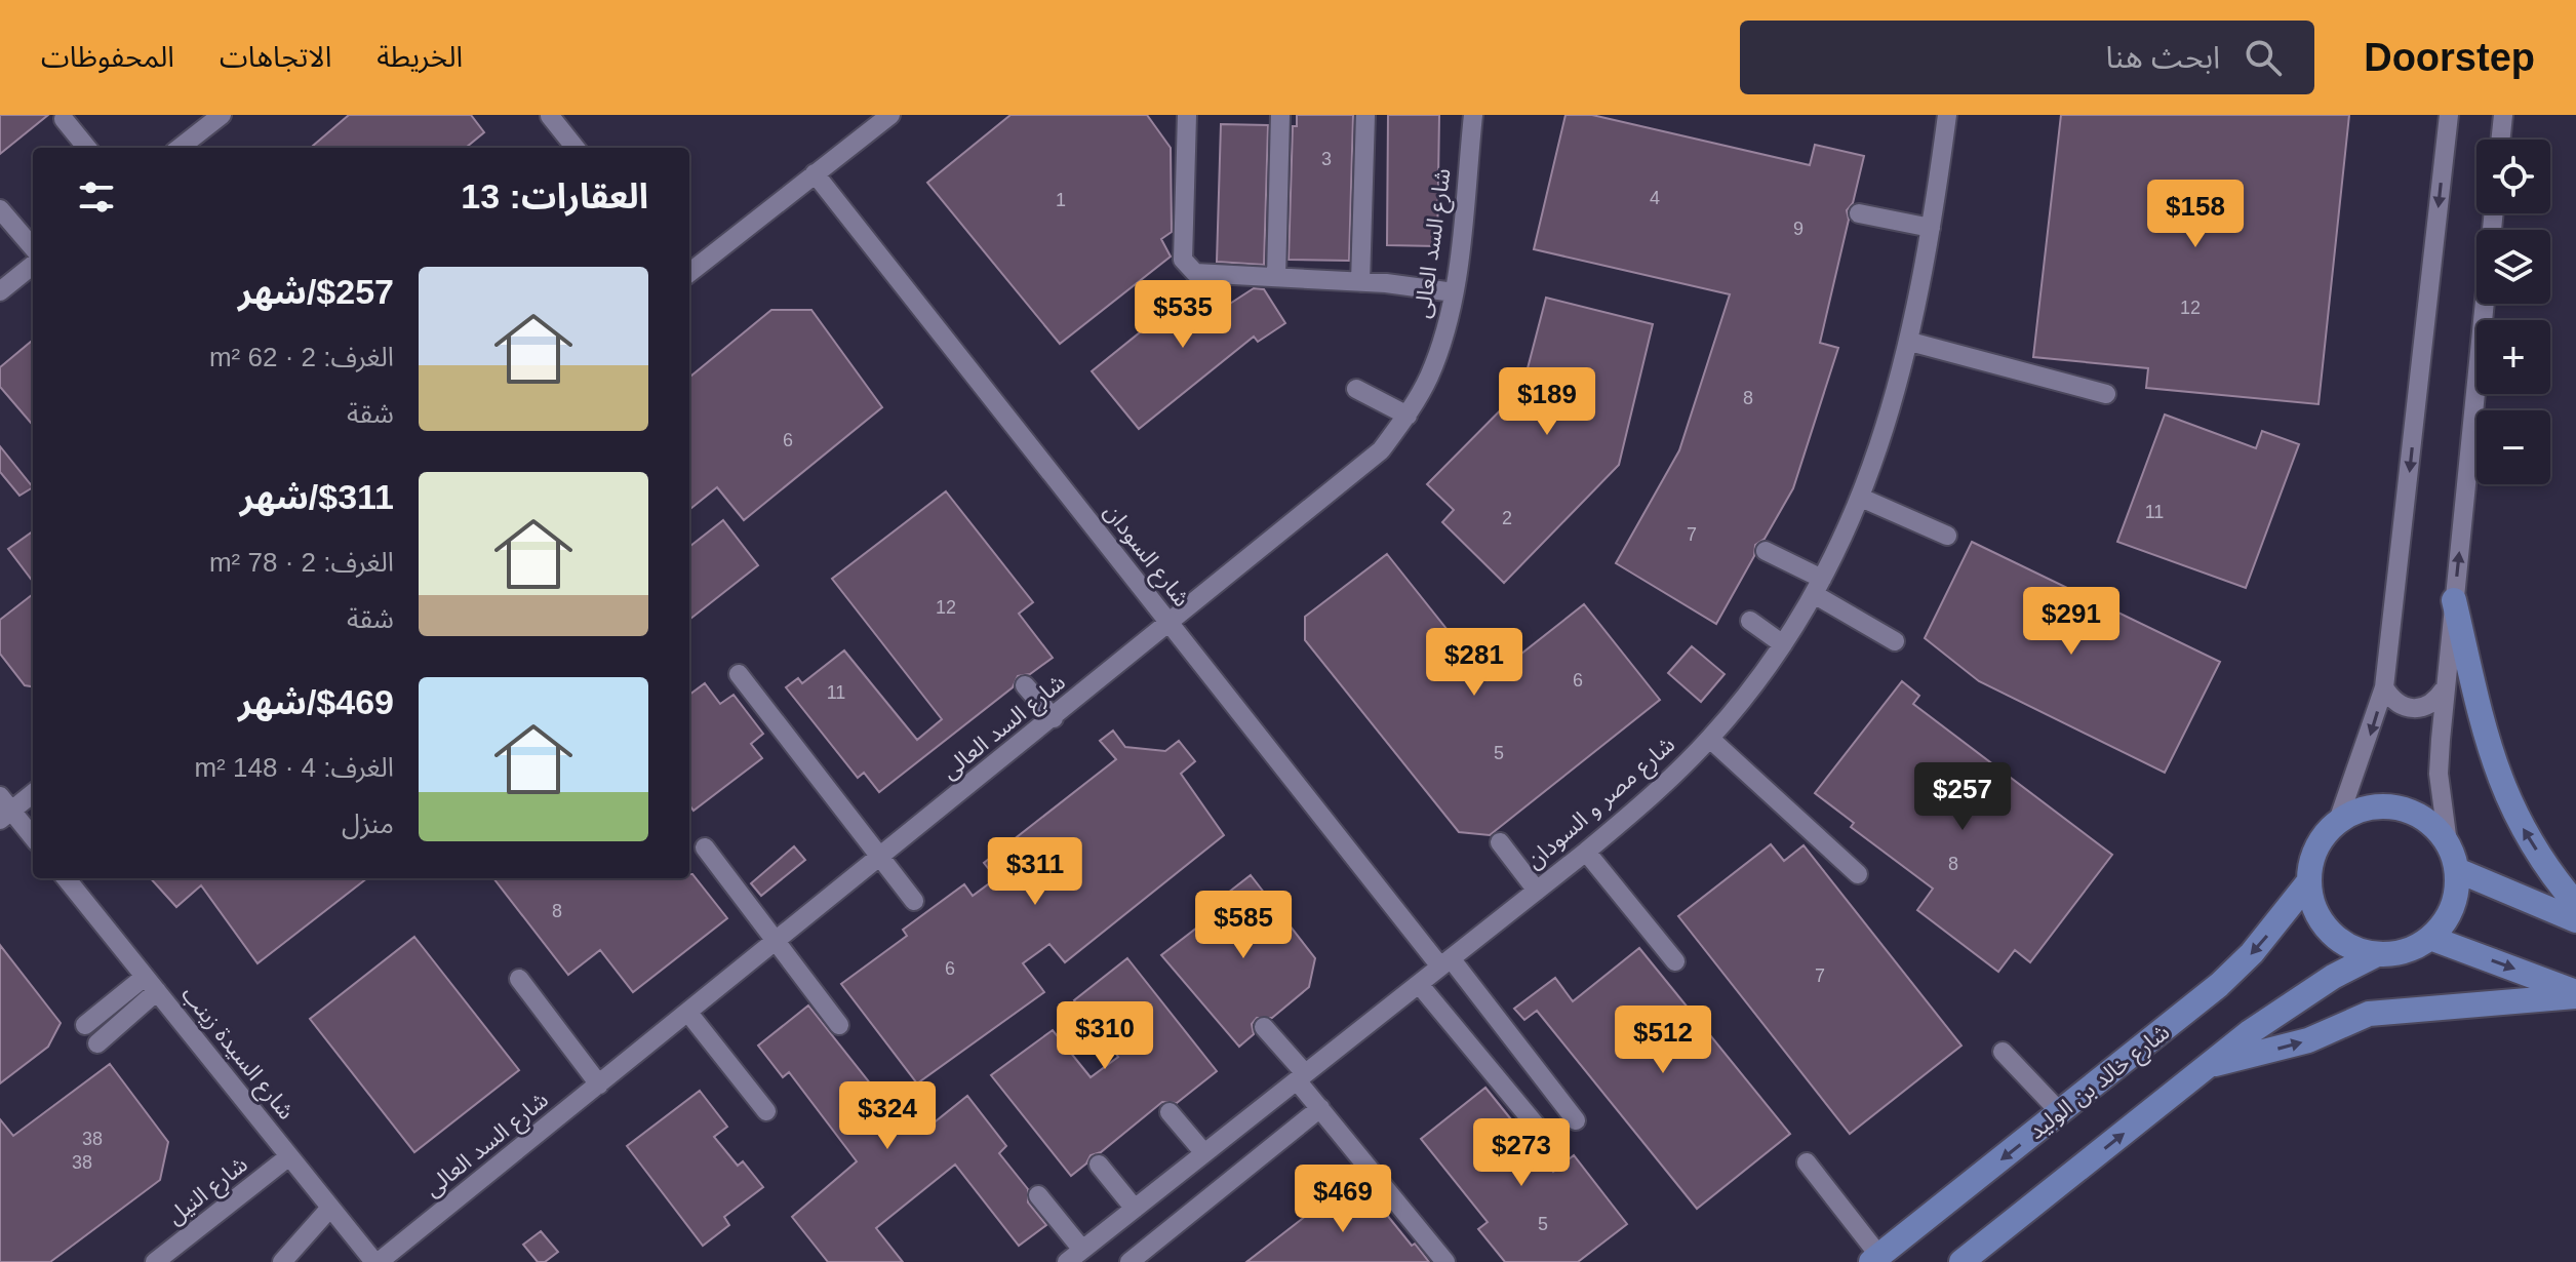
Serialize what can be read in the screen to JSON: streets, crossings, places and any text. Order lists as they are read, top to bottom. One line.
{"streets":{"main road":["شارع خالد بن الوليد"],"street":["شارع السد العالى","شارع السودان","شارع مصر و السودان","شارع السيدة زينب","شارع النيل"]},"crossings":[["شارع السد العالى","شارع السودان"],["شارع السد العالى","شارع السيدة زينب"],["شارع السودان","شارع مصر و السودان"],["شارع السيدة زينب","شارع النيل"]],"house_numbers":["3","4","1","9","12","8","6","11","2","7","12","6","11","5","8","8","6","7","38","38","5"],"page":{"header":"Doorstep","search":"ابحث هنا","nav":["الخريطة","الاتجاهات","المحفوظات"],"map_buttons":["+","−"],"heading":"العقارات: 13","price":["$158","$535","$189","$291","$281","$257","$311","$585","$310","$512","$324","$273","$469"],"list":[{"name":"$257/شهر","note":"الغرف: 2 · 62 m² · شقة"},{"name":"$311/شهر","note":"الغرف: 2 · 78 m² · شقة"},{"name":"$469/شهر","note":"الغرف: 4 · 148 m² · منزل"}]}}
